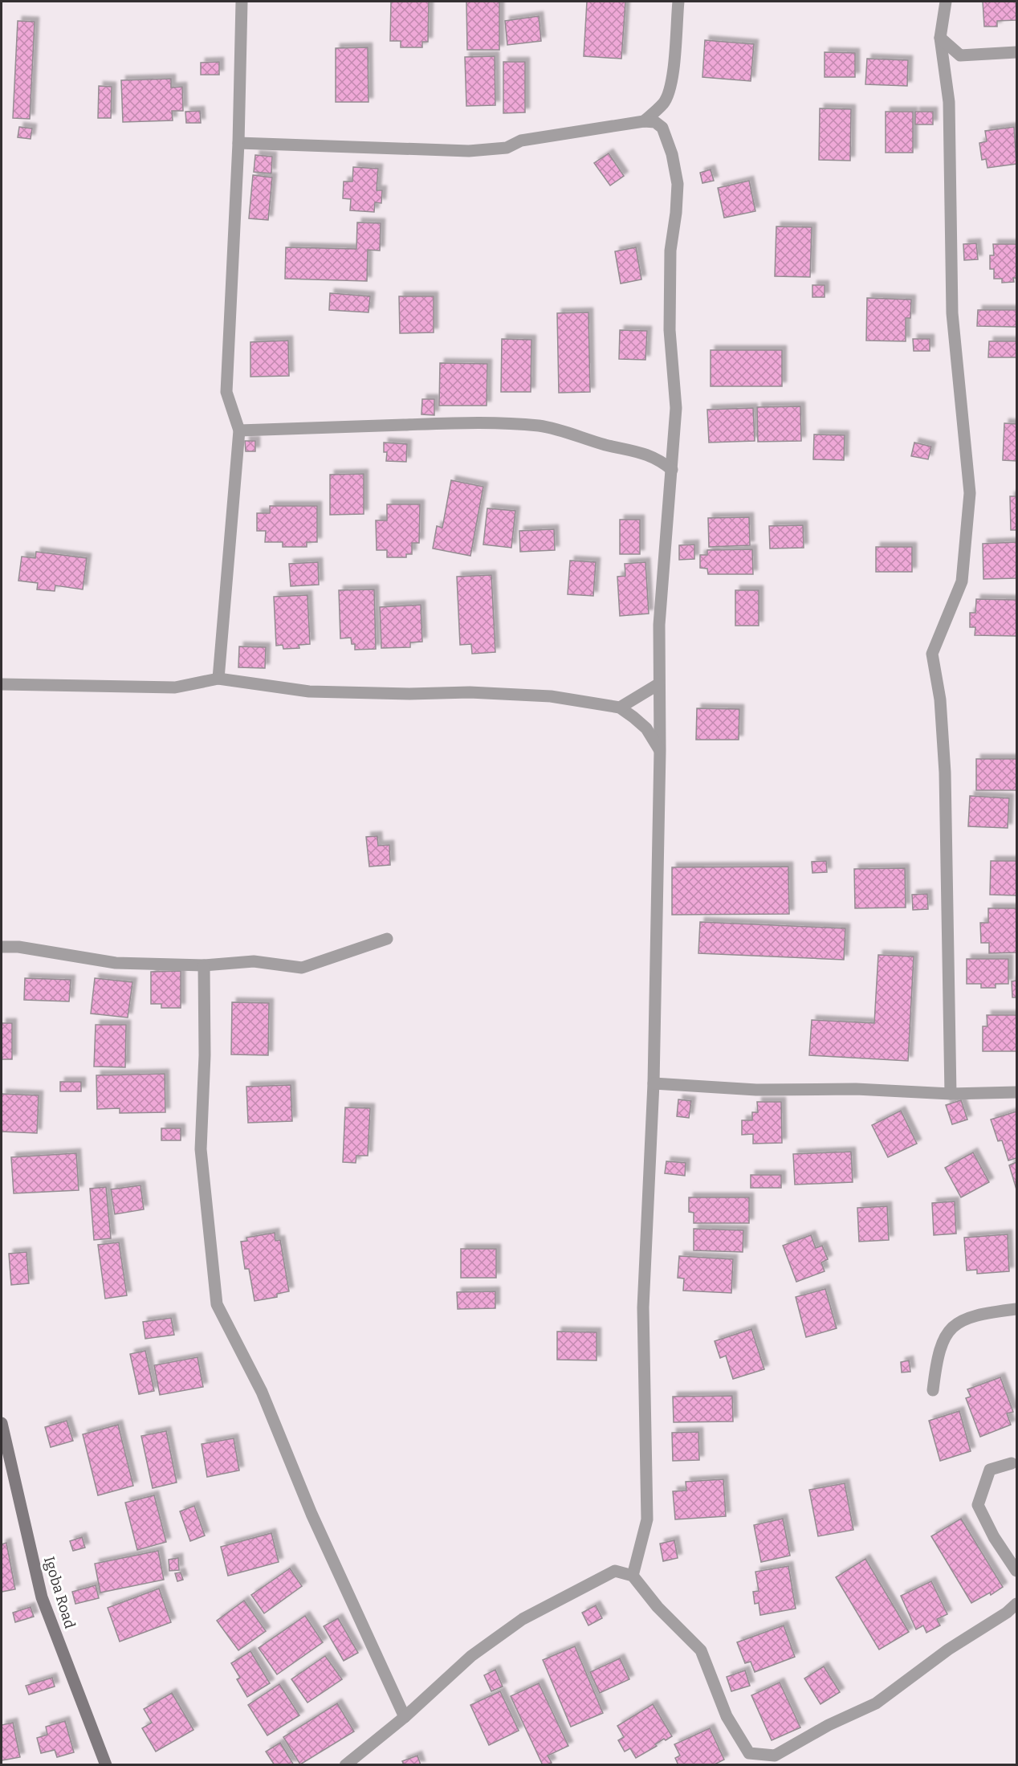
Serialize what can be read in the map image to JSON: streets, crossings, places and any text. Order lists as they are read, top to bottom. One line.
{"streets":{"street":["Igoba Road"]}}
